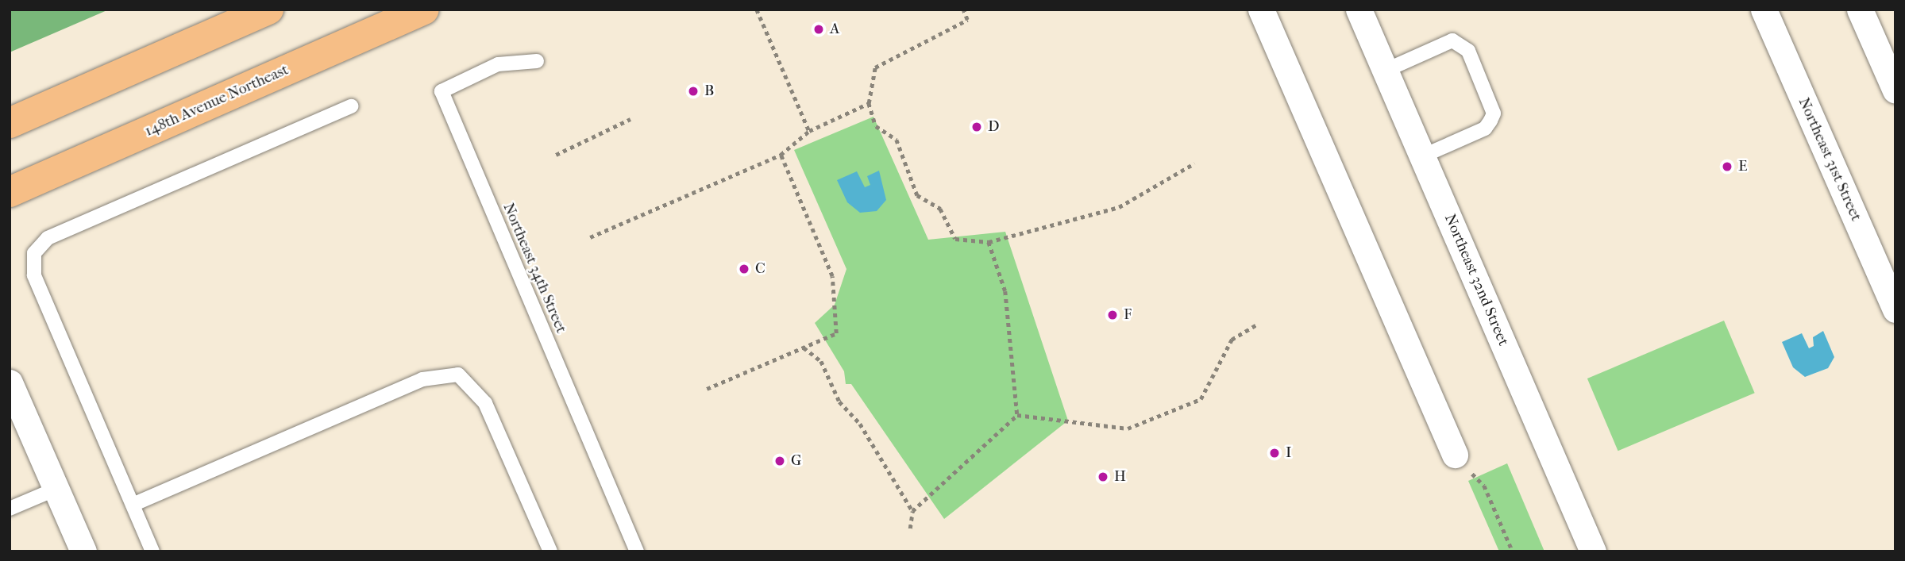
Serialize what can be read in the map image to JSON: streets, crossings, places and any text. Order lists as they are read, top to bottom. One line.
{"streets":{"main road":["148th Avenue Northeast"],"street":["Northeast 31st Street","Northeast 32nd Street"],"lane":["Northeast 34th Street"]},"places":["A","B","D","E","C","F","I","G","H"]}
